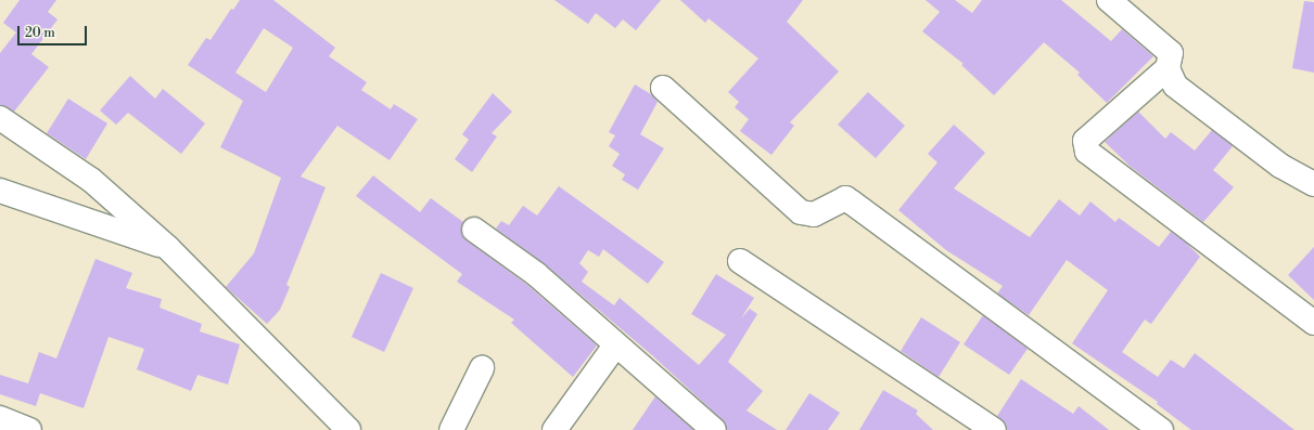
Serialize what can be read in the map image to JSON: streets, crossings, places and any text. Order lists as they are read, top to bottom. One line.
{"scale_bar":"20 m"}
